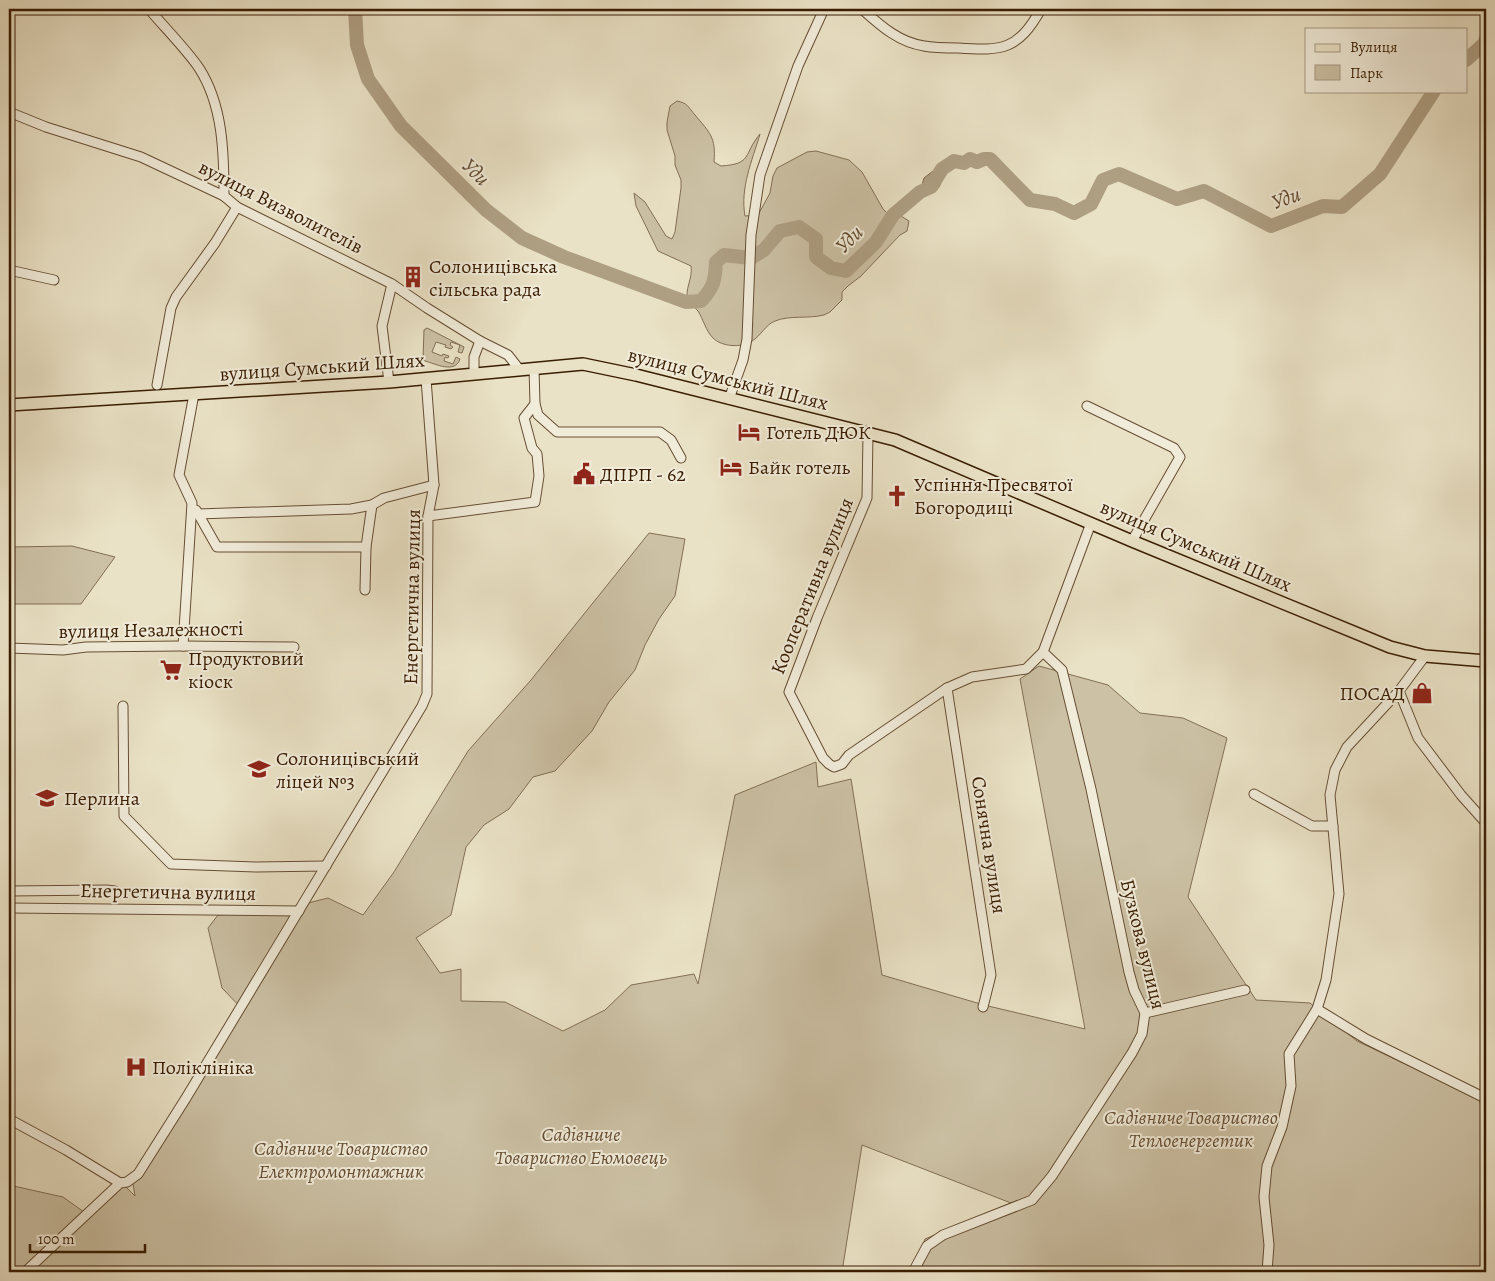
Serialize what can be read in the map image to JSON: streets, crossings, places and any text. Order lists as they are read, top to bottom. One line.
{"streets":{"main road":["вулиця Сумський Шлях"],"street":["вулиця Визволителів","Кооперативна вулиця","Енергетична вулиця","вулиця Незалежності","Сонячна вулиця","Бузкова вулиця"]},"crossings":[["вулиця Визволителів","вулиця Сумський Шлях"],["вулиця Сумський Шлях","Кооперативна вулиця"],["вулиця Сумський Шлях","Енергетична вулиця"],["Кооперативна вулиця","Сонячна вулиця"]],"water":["Уди"],"parks":["Садівниче Товариство Теплоенергетик","Садівниче Товариство Еюмовець","Садівниче Товариство Електромонтажник"],"places":{"building":["Солоницівська сільська рада"],"hotel":["Готель ДЮК","Байк готель"],"public building":["ДПРП - 62"],"church":["Успіння Пресвятої Богородиці"],"supermarket":["Продуктовий кіоск"],"shop":["ПОСАД"],"school or university":["Солоницівський ліцей №3","Перлина"],"hospital":["Поліклініка"]},"legend":["Вулиця","Парк"],"scale_bar":"100 m"}
